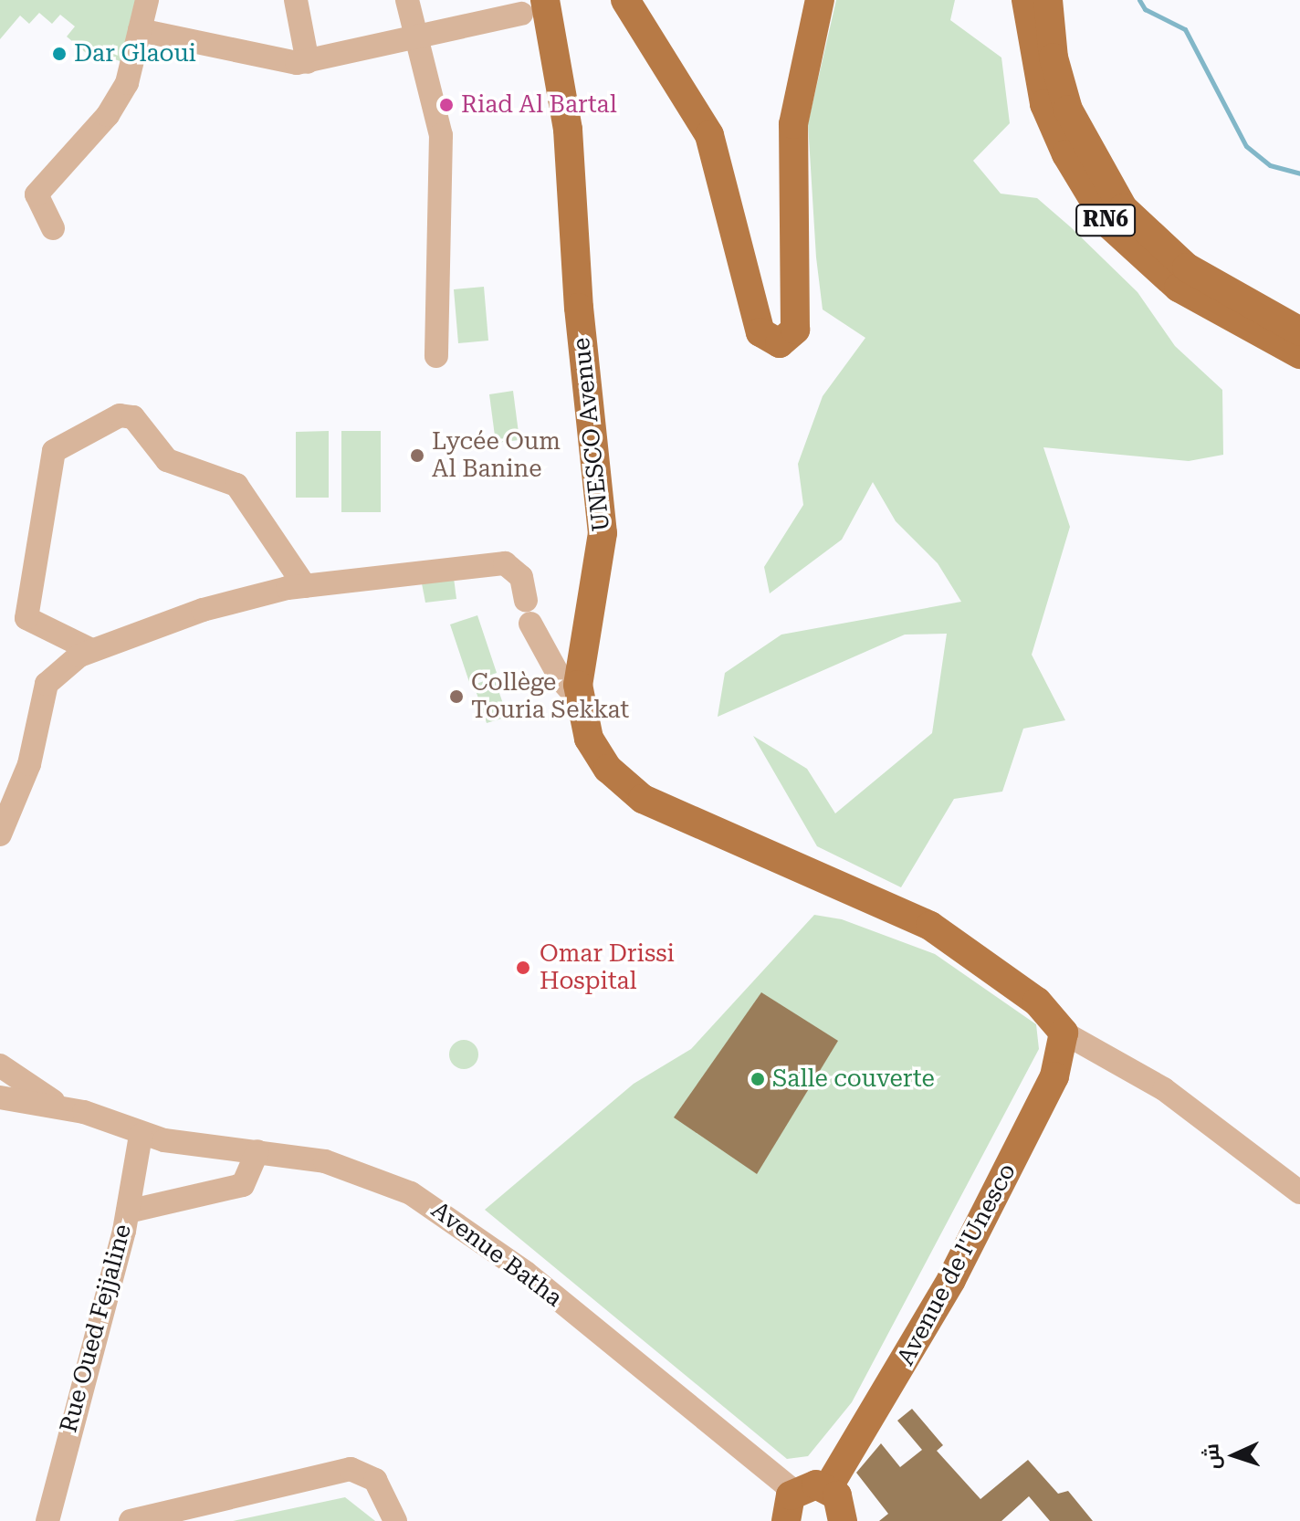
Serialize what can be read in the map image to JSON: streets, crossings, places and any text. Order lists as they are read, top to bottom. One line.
{"streets":{"main road":["RN6","UNESCO Avenue","Avenue de l'Unesco"],"street":["Avenue Batha","Rue Oued Fejjaline"]},"crossings":[["UNESCO Avenue","Avenue de l'Unesco"],["Avenue Batha","Rue Oued Fejjaline"]],"places":["Dar Glaoui","Riad Al Bartal","Lycée Oum Al Banine","Collège Touria Sekkat","Omar Drissi Hospital","Salle couverte"],"north":"left"}
